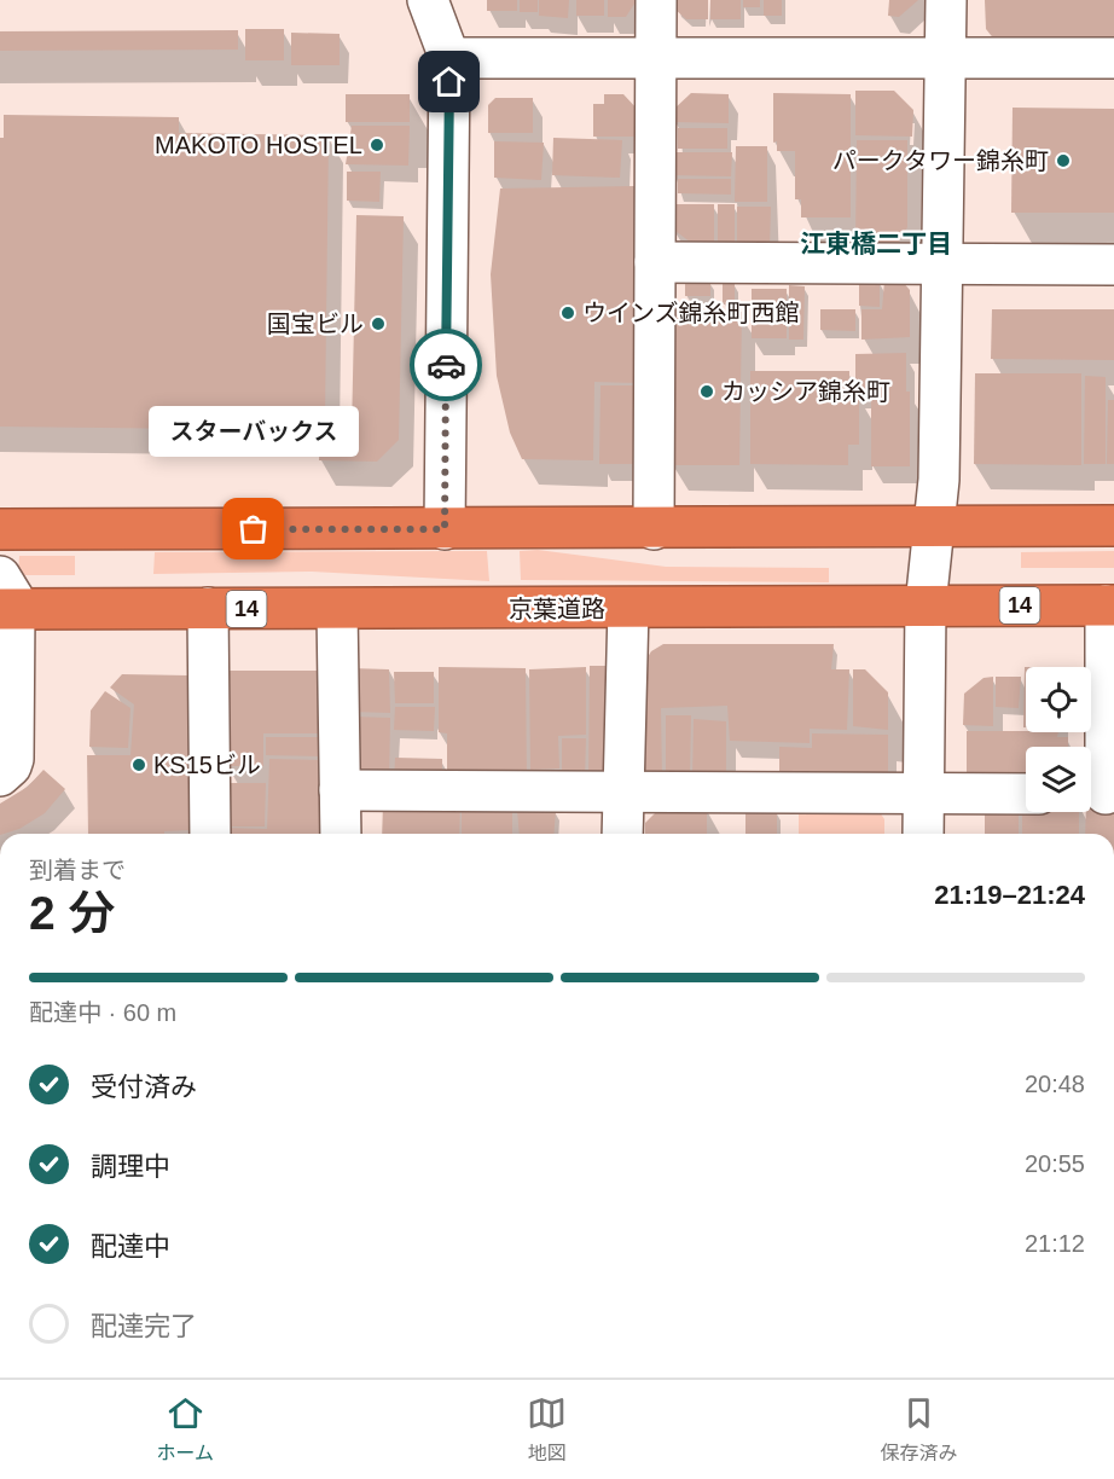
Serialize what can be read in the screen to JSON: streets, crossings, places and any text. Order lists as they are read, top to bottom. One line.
{"streets":{"highway":["14","京葉道路"]},"districts":["江東橋二丁目"],"places":["MAKOTO HOSTEL","パークタワー錦糸町","ウインズ錦糸町西館","国宝ビル","カッシア錦糸町","スターバックス","KS15ビル"],"page":{"bubble":"スターバックス","heading":["2 分","到着まで","21:19–21:24"],"bar":"配達中 · 60 m","list":[["受付済み","20:48"],["調理中","20:55"],["配達中","21:12"],"配達完了"],"tabs":["ホーム","地図","保存済み"]}}
